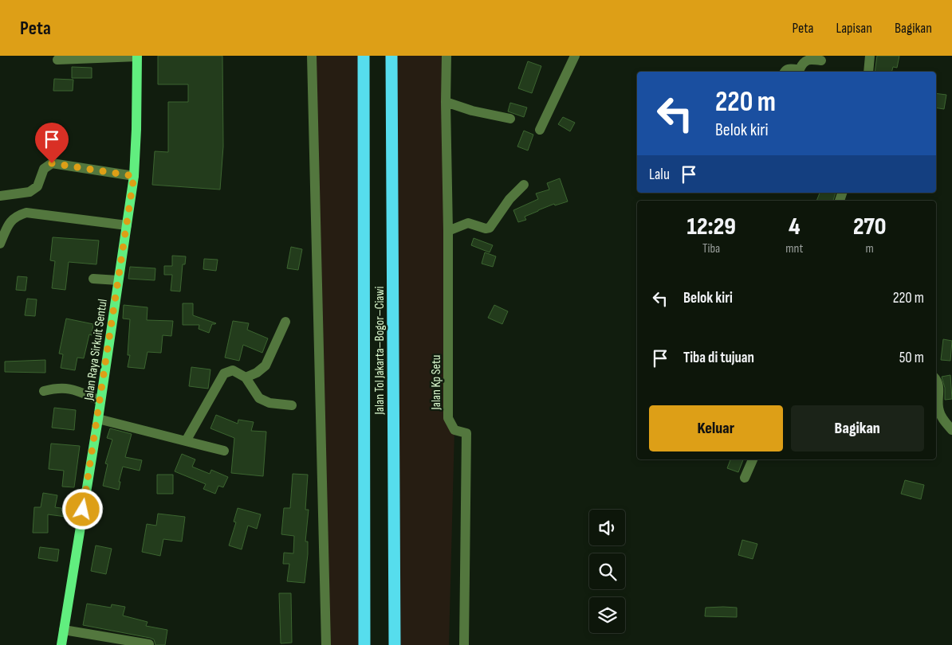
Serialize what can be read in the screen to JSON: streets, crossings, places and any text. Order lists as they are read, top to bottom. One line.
{"streets":{"highway":["Jalan Tol Jakarta–Bogor–Ciawi"],"main road":["Jalan Raya Sirkuit Sentul"],"street":["Jalan Kp Setu"]},"page":{"header":"Peta","nav":["Peta","Lapisan","Bagikan"],"turn":["220 m","Belok kiri"],"then":"Lalu","eta":["12:29","Tiba","4","mnt","270","m"],"list":[{"name":"Belok kiri","value":"220 m"},{"name":"Tiba di tujuan","value":"50 m"}],"buttons":["Keluar","Bagikan"]}}
